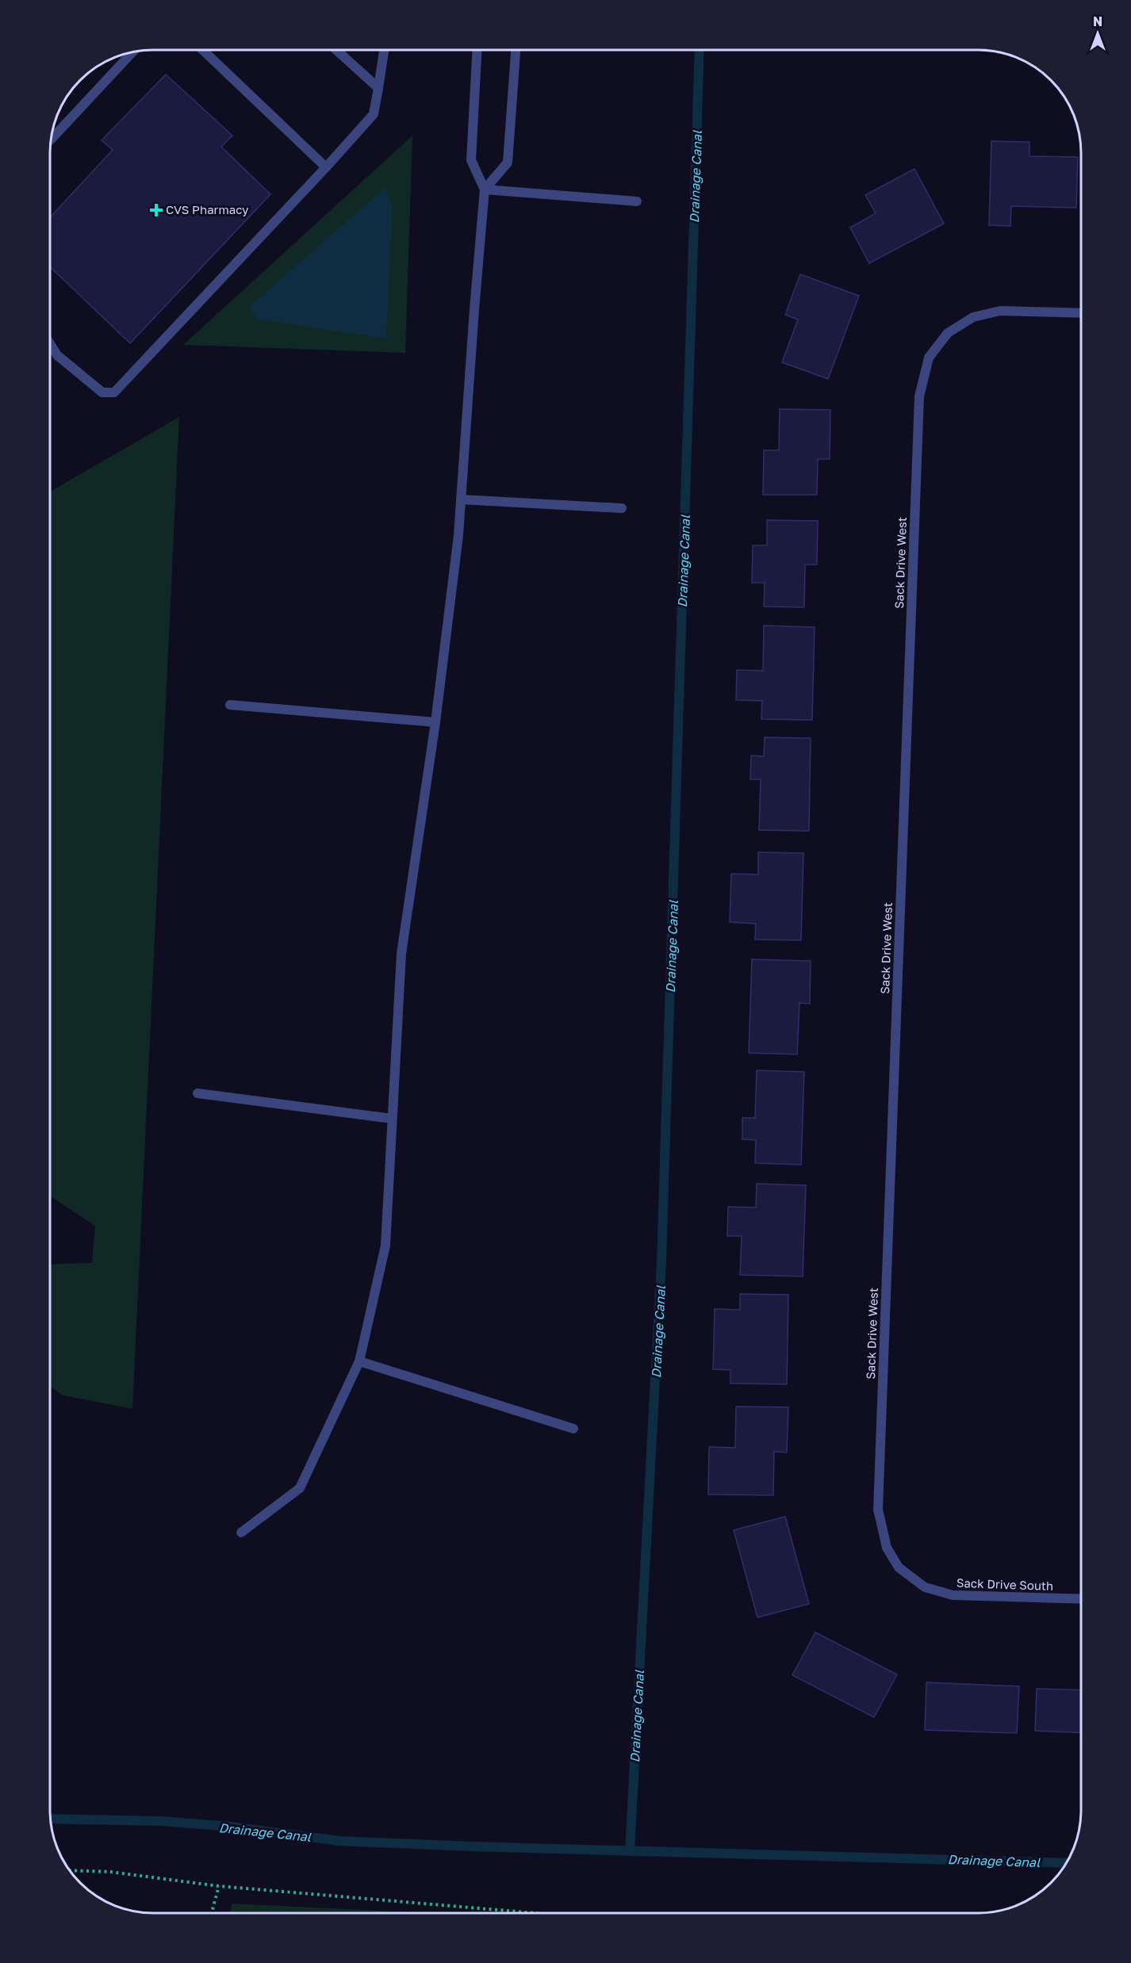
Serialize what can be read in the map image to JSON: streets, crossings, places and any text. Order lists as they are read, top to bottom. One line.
{"streets":{"street":["Sack Drive West","Sack Drive South"]},"crossings":[["Sack Drive West","Sack Drive South"]],"water":["Drainage Canal"],"places":{"health":["CVS Pharmacy"]},"north":"top"}
